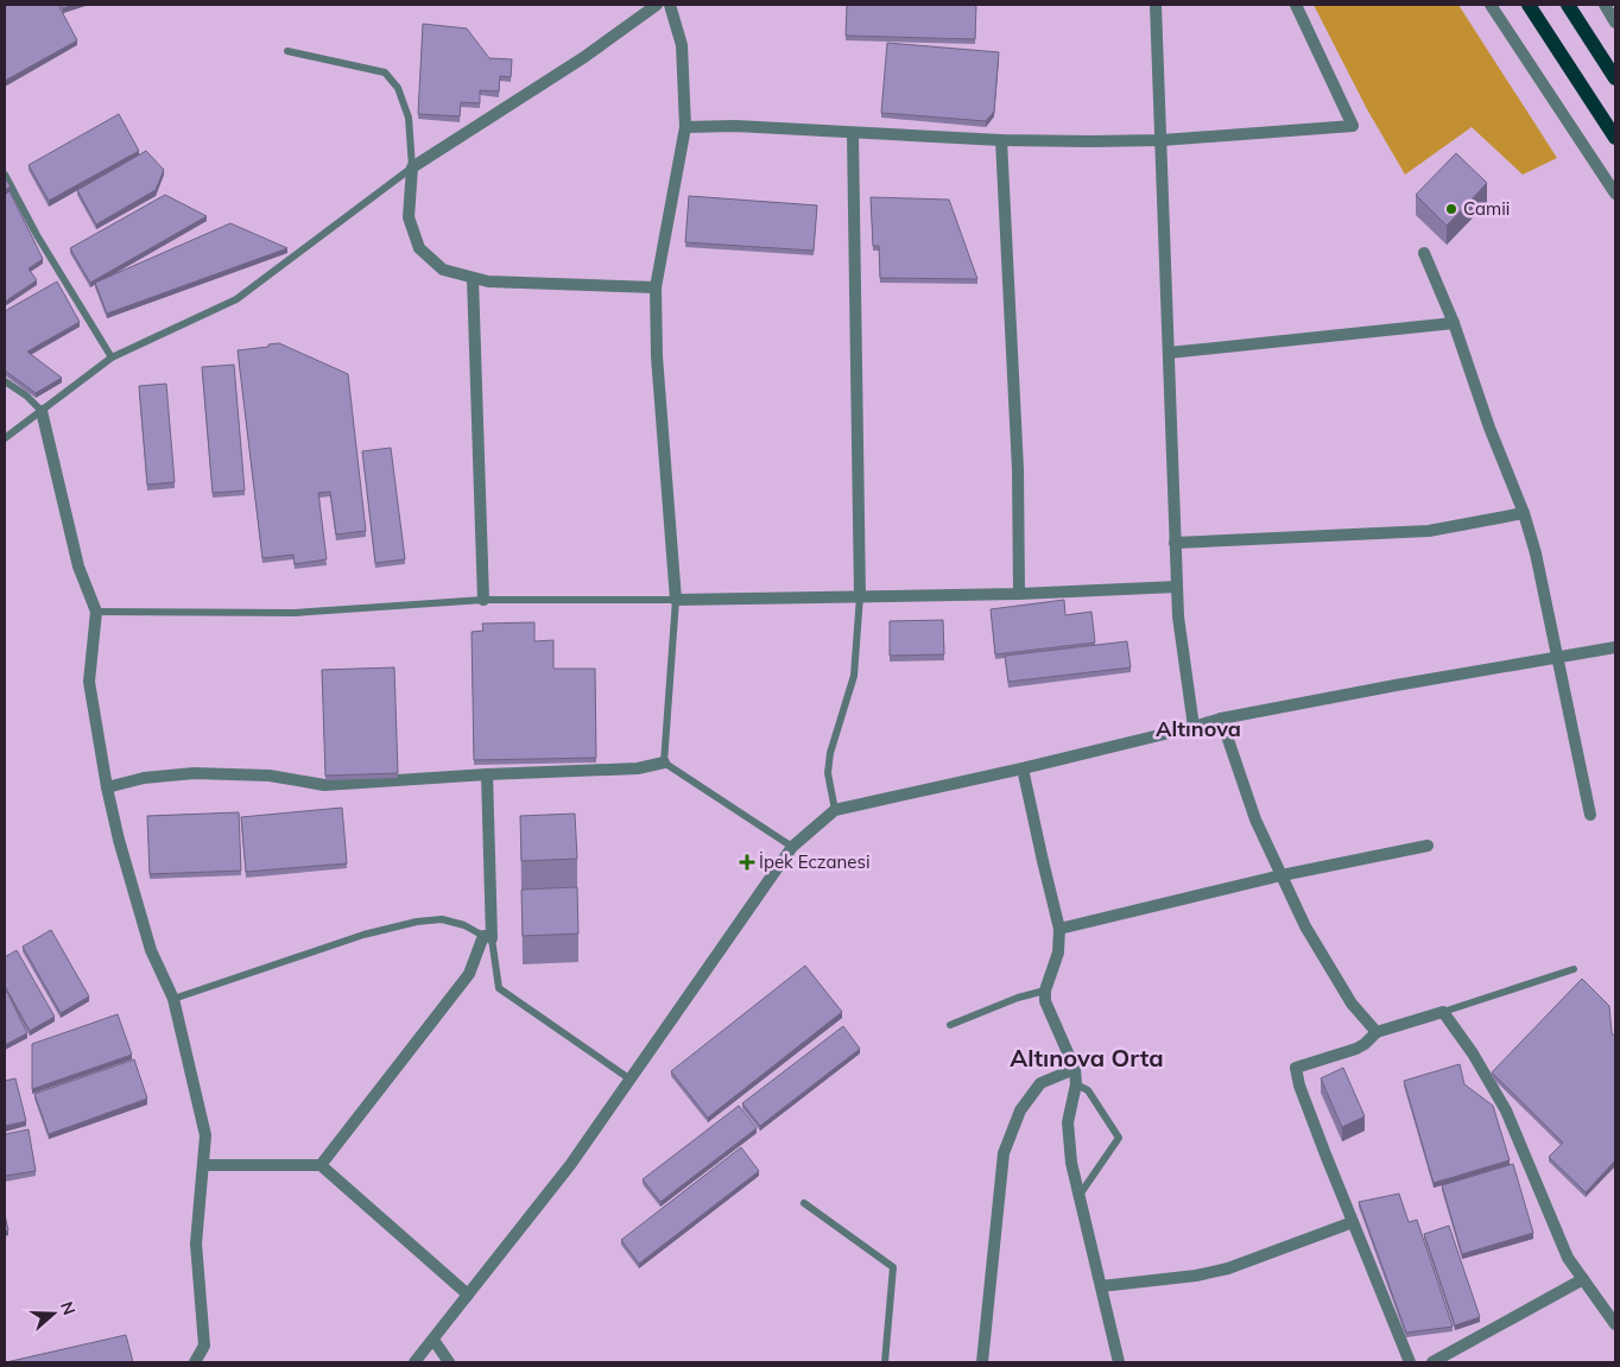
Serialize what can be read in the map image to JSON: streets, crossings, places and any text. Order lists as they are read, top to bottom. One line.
{"districts":["Altınova","Altınova Orta"],"places":{"other":["Camii"],"health":["İpek Eczanesi"]},"north":"right"}
